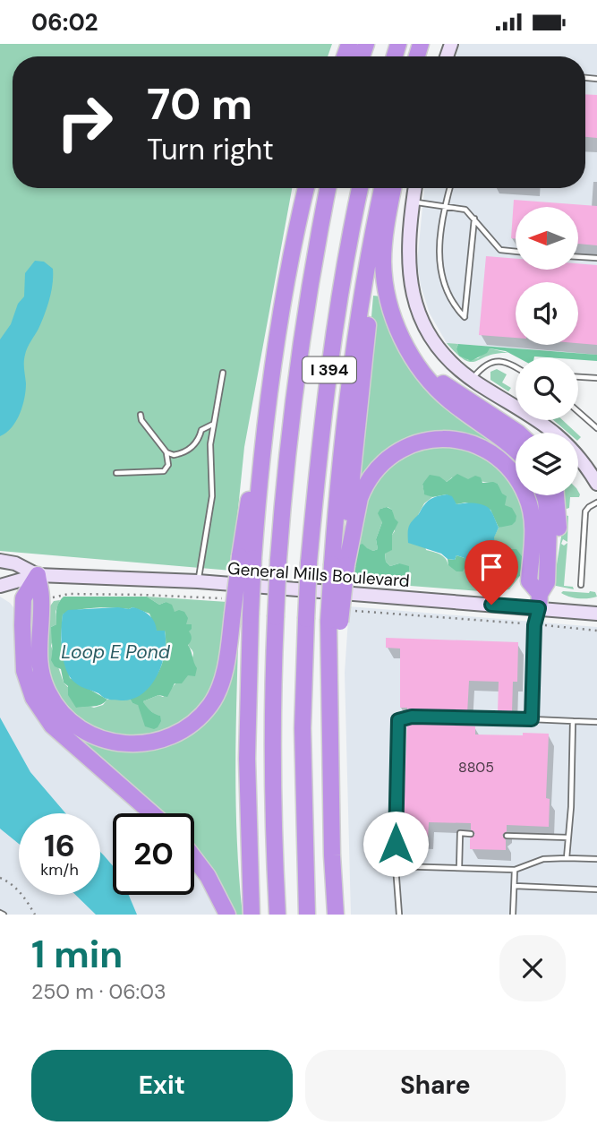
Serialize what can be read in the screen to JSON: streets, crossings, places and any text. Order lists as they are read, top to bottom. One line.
{"streets":{"highway":["I 394"],"street":["General Mills Boulevard"]},"water":["Loop E Pond"],"house_numbers":["8805"],"north":"left","page":{"status":"06:02","turn":["70 m","Turn right"],"speed":"16 km/h","limit":"20","heading":["1 min","250 m · 06:03"],"buttons":["Exit","Share"]}}
